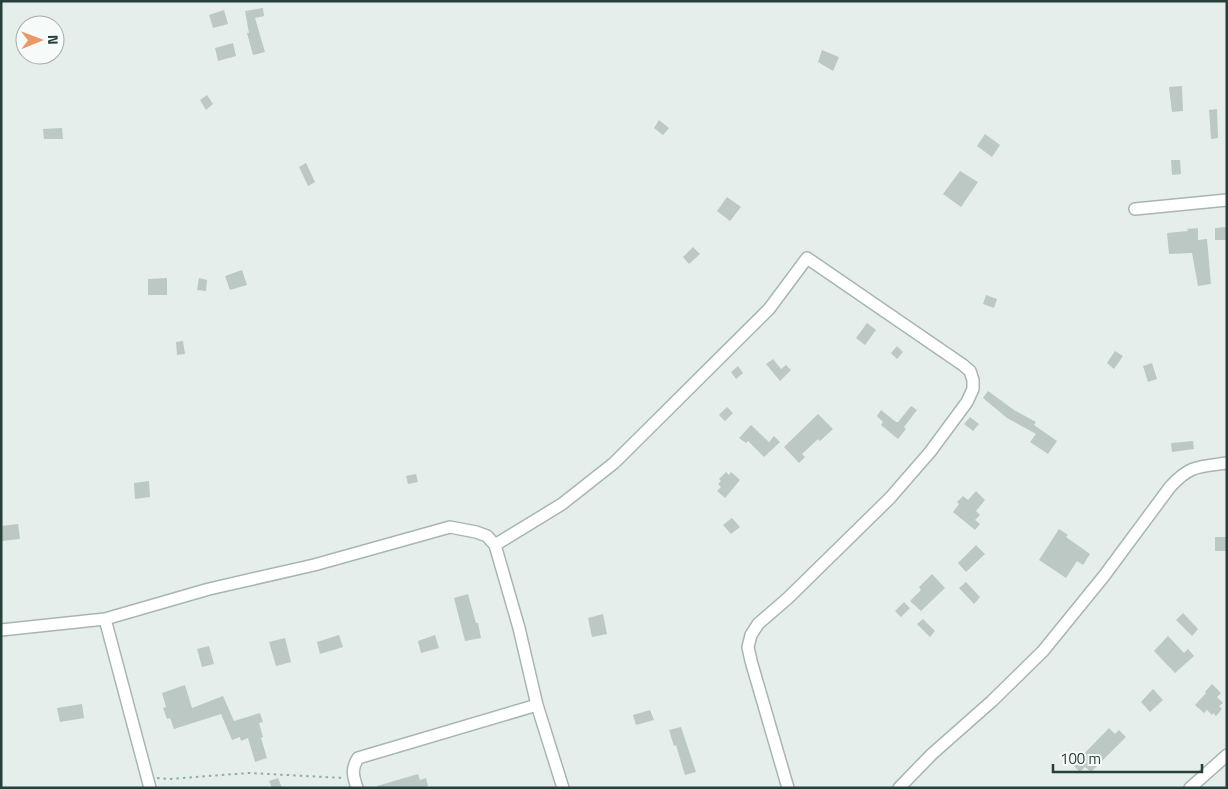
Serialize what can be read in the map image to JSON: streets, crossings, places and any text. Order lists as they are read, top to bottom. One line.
{"scale_bar":"100 m","north":"right"}
